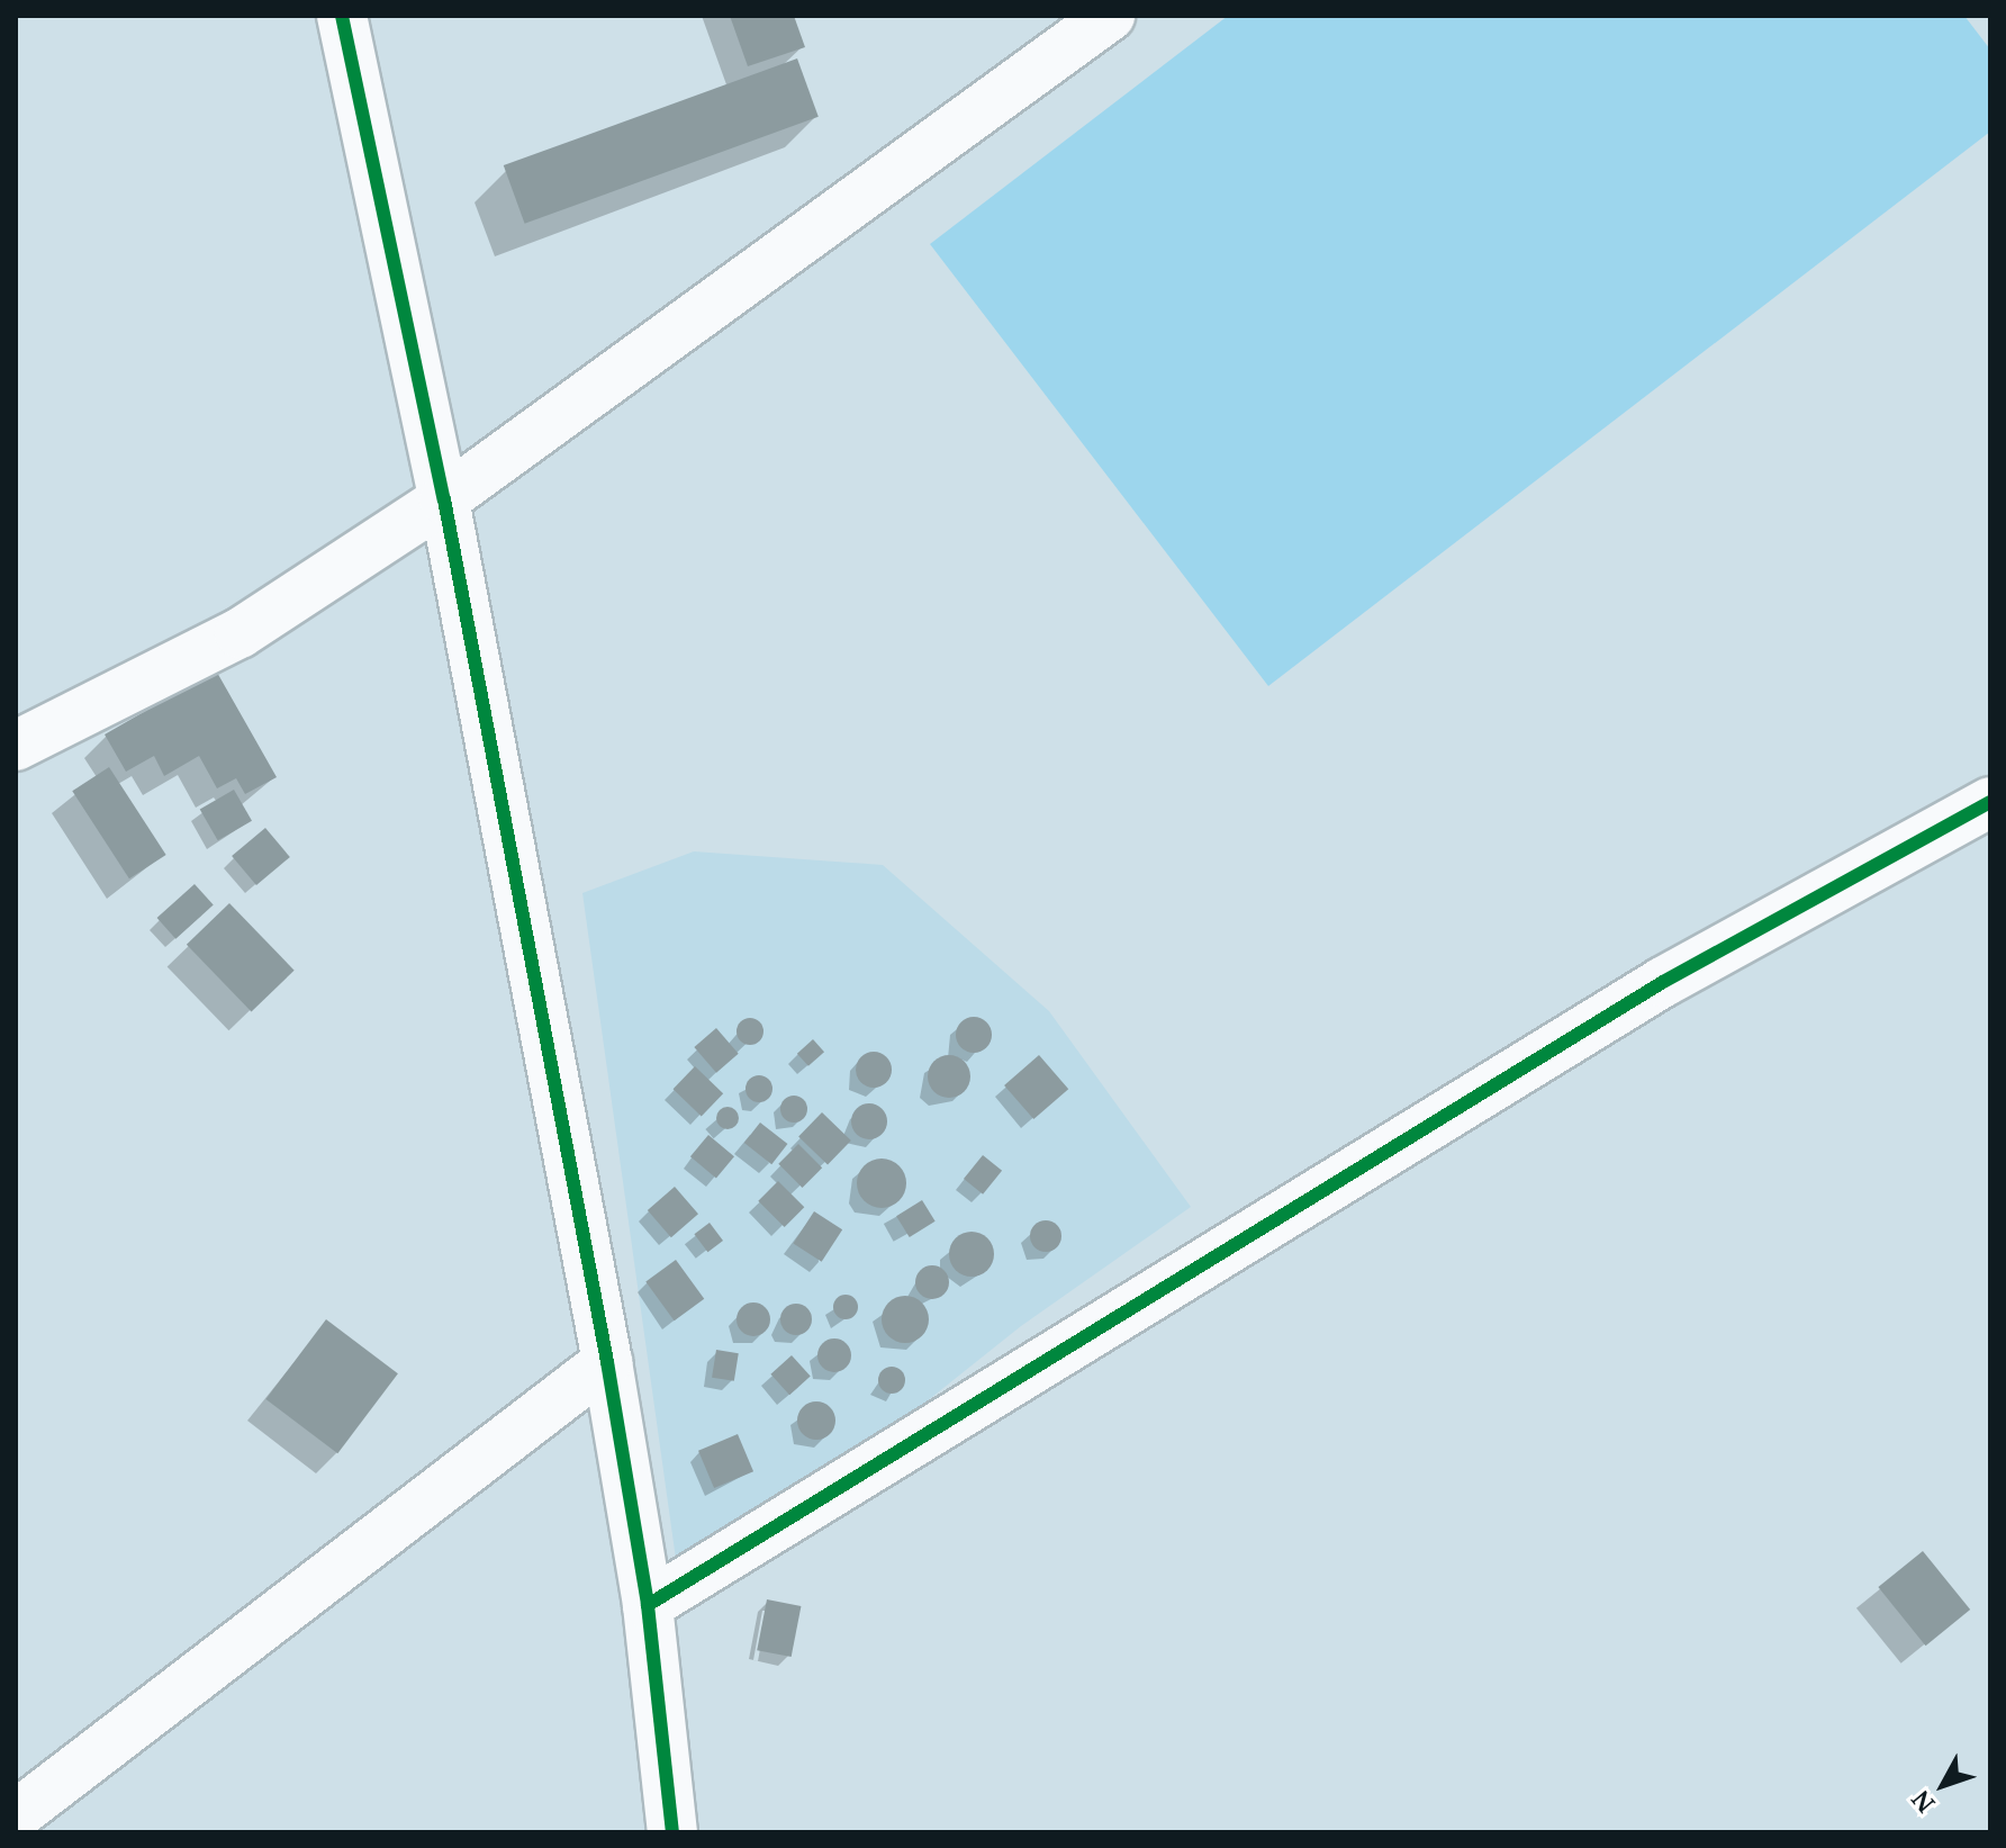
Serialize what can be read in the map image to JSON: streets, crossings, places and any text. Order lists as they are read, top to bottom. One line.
{"north":"bottom left"}
